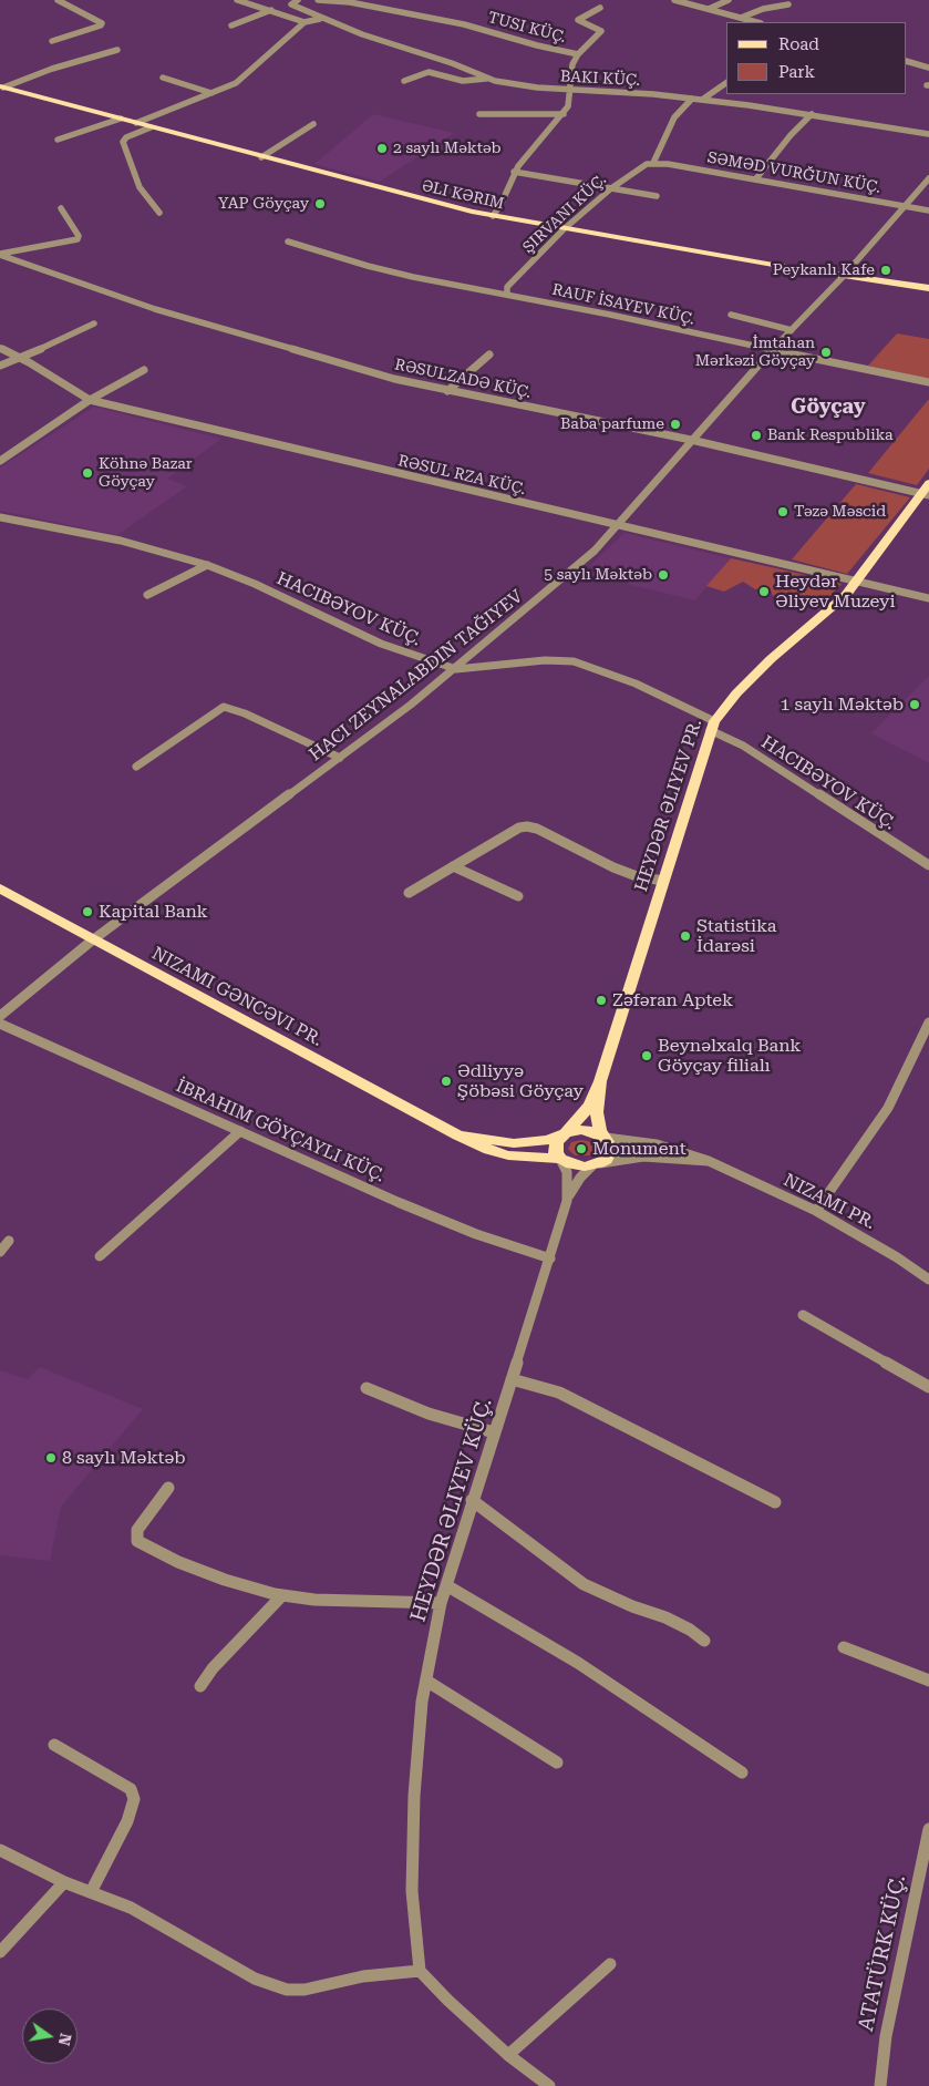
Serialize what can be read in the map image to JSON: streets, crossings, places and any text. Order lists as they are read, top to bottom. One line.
{"streets":{"main road":["ƏLI KƏRIM","HEYDƏR ƏLIYEV PR.","NIZAMI GƏNCƏVI PR."],"street":["TUSI KÜÇ.","SƏMƏD VURĞUN KÜÇ.","ŞIRVANI KÜÇ.","RAUF İSAYEV KÜÇ.","RƏSULZADƏ KÜÇ.","RƏSUL RZA KÜÇ.","NIZAMI PR.","HEYDƏR ƏLIYEV KÜÇ.","ATATÜRK KÜÇ."]},"crossings":[["TUSI KÜÇ.","ƏLI KƏRIM"],["SƏMƏD VURĞUN KÜÇ.","ŞIRVANI KÜÇ."],["ƏLI KƏRIM","ŞIRVANI KÜÇ."],["ŞIRVANI KÜÇ.","RAUF İSAYEV KÜÇ."],["RƏSULZADƏ KÜÇ.","HEYDƏR ƏLIYEV PR."],["RƏSUL RZA KÜÇ.","HEYDƏR ƏLIYEV PR."]],"districts":["Göyçay"],"places":["2 saylı Məktəb","YAP Göyçay","Peykanlı Kafe","İmtahan Mərkəzi Göyçay","Baba parfume","Bank Respublika","Köhnə Bazar Göyçay","Təzə Məscid","5 saylı Məktəb","Heydər Əliyev Muzeyi","1 saylı Məktəb","Kapital Bank","Statistika İdarəsi","Zəfəran Aptek","Beynəlxalq Bank Göyçay filialı","Ədliyyə Şöbəsi Göyçay","Monument","8 saylı Məktəb"],"legend":["Road","Park"],"north":"right"}
